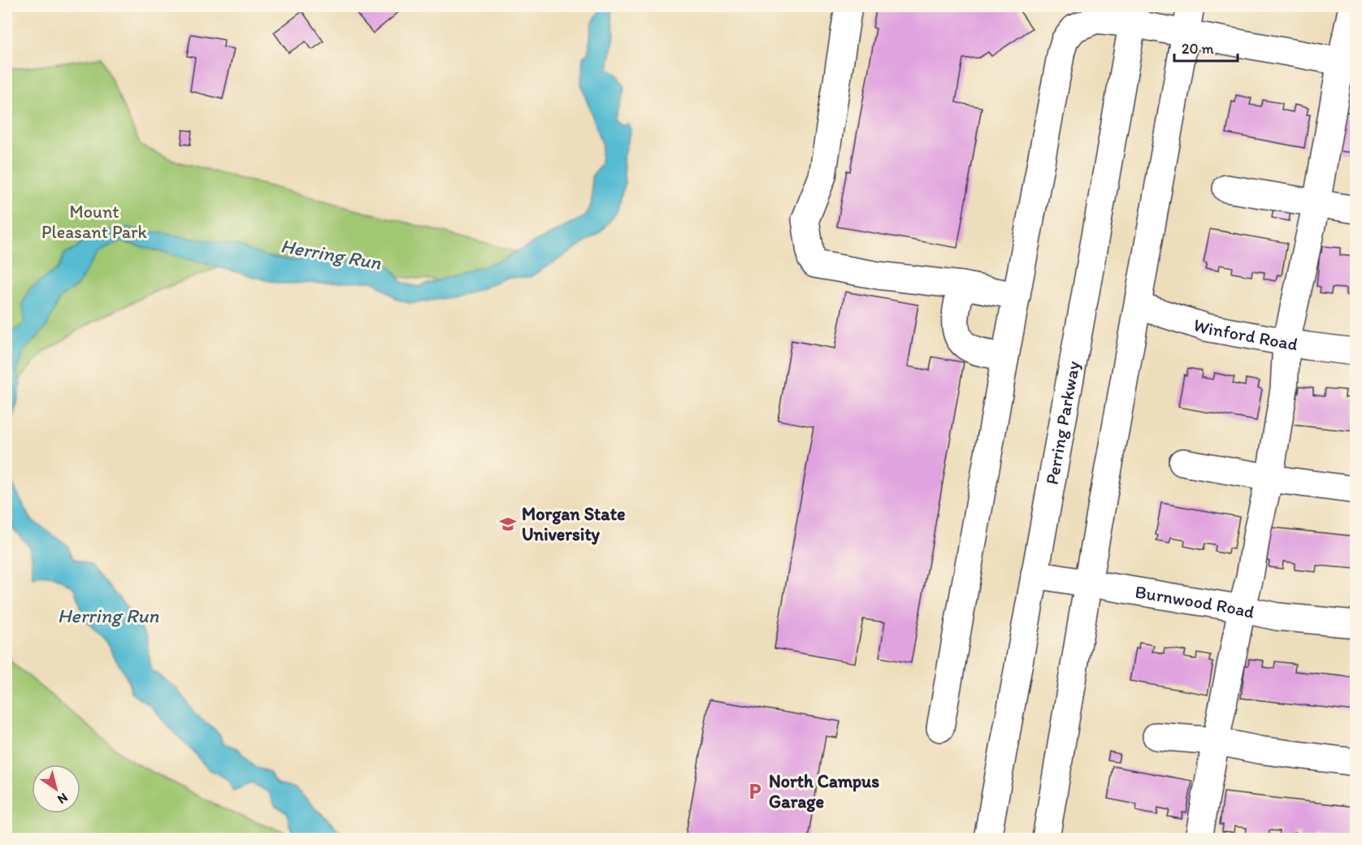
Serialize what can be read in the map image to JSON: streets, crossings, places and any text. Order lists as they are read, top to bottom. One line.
{"streets":{"main road":["Winford Road","Perring Parkway","Burnwood Road"]},"crossings":[["Perring Parkway","Burnwood Road"]],"water":["Herring Run"],"parks":["Mount Pleasant Park"],"places":{"school or university":["Morgan State University"],"parking":["North Campus Garage"]},"scale_bar":"20 m","north":"bottom right"}
